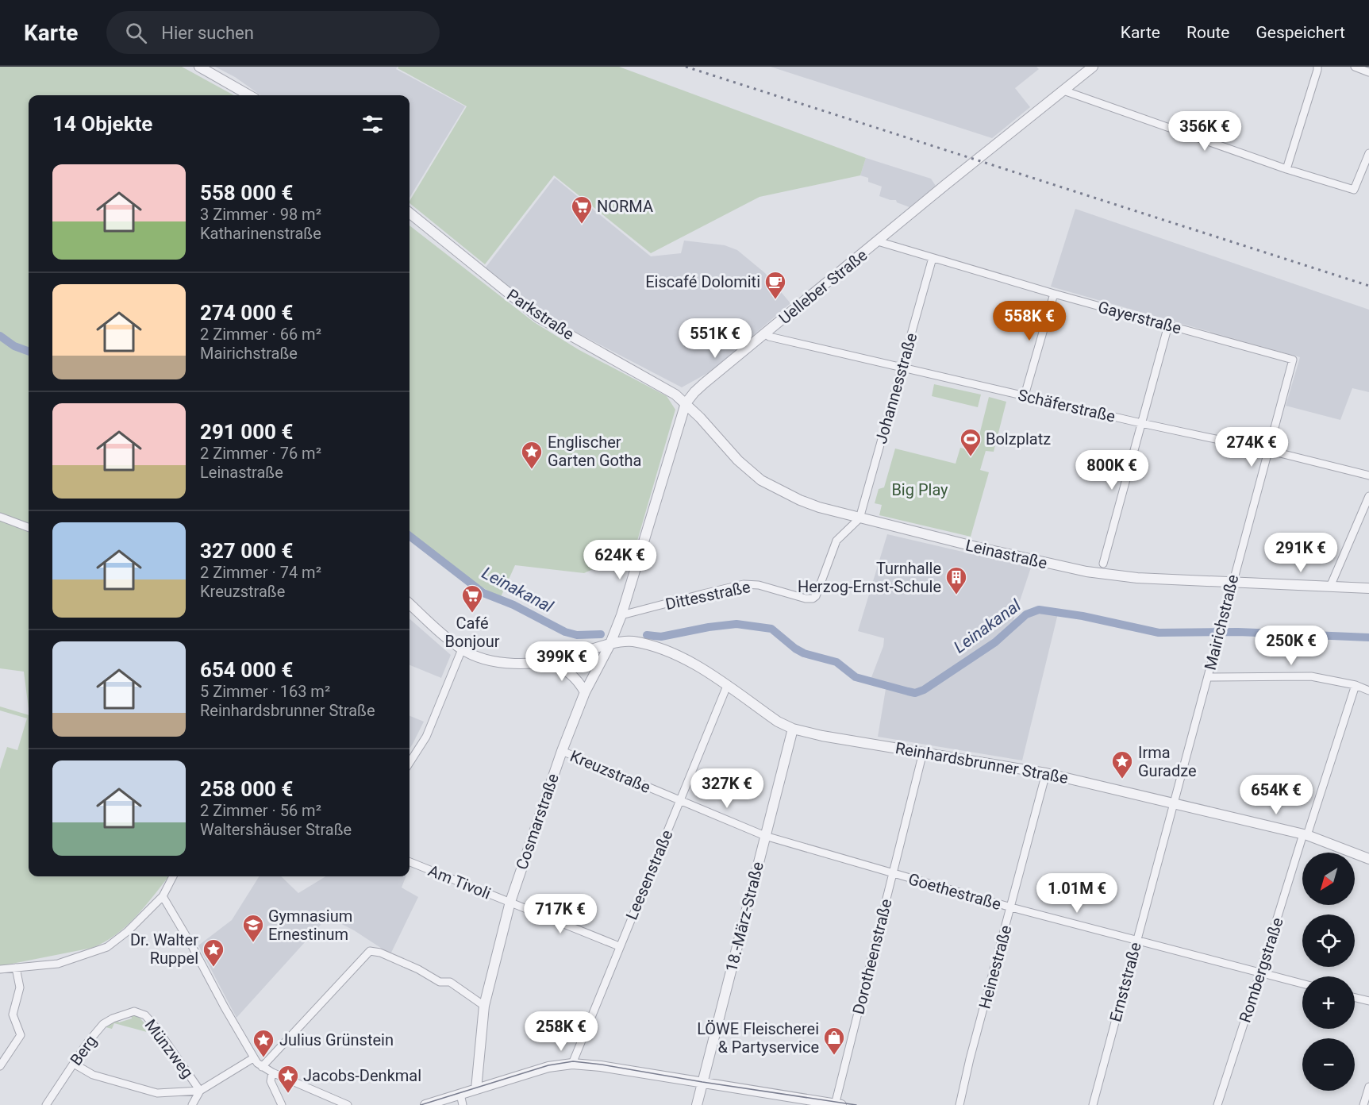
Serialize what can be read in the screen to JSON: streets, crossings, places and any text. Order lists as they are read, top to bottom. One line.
{"streets":{"street":["Uelleber Straße","Parkstraße","Gayerstraße","Johannesstraße","Schäferstraße","Leinastraße","Dittesstraße","Mairichstraße","Reinhardsbrunner Straße","Kreuzstraße","Cosmarstraße","Leesenstraße","Am Tivoli","Goethestraße","18.-März-Straße","Dorotheenstraße","Heinestraße","Rombergstraße","Ernststraße","Münzweg","Berg"]},"crossings":[["Uelleber Straße","Parkstraße"],["Uelleber Straße","Gayerstraße"],["Uelleber Straße","Schäferstraße"],["Uelleber Straße","Leinastraße"],["Uelleber Straße","Dittesstraße"],["Uelleber Straße","Reinhardsbrunner Straße"],["Uelleber Straße","Cosmarstraße"],["Parkstraße","Leinastraße"],["Gayerstraße","Johannesstraße"],["Gayerstraße","Mairichstraße"],["Johannesstraße","Schäferstraße"],["Johannesstraße","Leinastraße"],["Johannesstraße","Dittesstraße"],["Schäferstraße","Mairichstraße"],["Leinastraße","Dittesstraße"],["Leinastraße","Mairichstraße"],["Mairichstraße","Reinhardsbrunner Straße"],["Mairichstraße","Ernststraße"],["Reinhardsbrunner Straße","Cosmarstraße"],["Reinhardsbrunner Straße","Leesenstraße"],["Reinhardsbrunner Straße","18.-März-Straße"],["Reinhardsbrunner Straße","Dorotheenstraße"],["Reinhardsbrunner Straße","Heinestraße"],["Reinhardsbrunner Straße","Rombergstraße"],["Reinhardsbrunner Straße","Ernststraße"],["Kreuzstraße","Cosmarstraße"],["Kreuzstraße","Leesenstraße"],["Kreuzstraße","Goethestraße"],["Kreuzstraße","18.-März-Straße"],["Cosmarstraße","Am Tivoli"],["Leesenstraße","Am Tivoli"],["Goethestraße","18.-März-Straße"],["Goethestraße","Dorotheenstraße"],["Goethestraße","Heinestraße"],["Goethestraße","Rombergstraße"],["Goethestraße","Ernststraße"],["Münzweg","Berg"]],"water":["Leinakanal"],"parks":["Big Play"],"places":{"supermarket":["NORMA","Café Bonjour"],"cafe":["Eiscafé Dolomiti"],"sports":["Bolzplatz"],"place":["Englischer Garten Gotha","Irma Guradze","Dr. Walter Ruppel","Julius Grünstein","Jacobs-Denkmal"],"building":["Turnhalle Herzog-Ernst-Schule"],"school or university":["Gymnasium Ernestinum"],"shop":["LÖWE Fleischerei & Partyservice"]},"north":"bottom left","page":{"header":"Karte","search":"Hier suchen","nav":["Karte","Route","Gespeichert"],"heading":"14 Objekte","price":["356K €","558K €","551K €","274K €","800K €","291K €","624K €","250K €","399K €","327K €","654K €","1.01M €","717K €","258K €"],"list":[{"name":"558 000 €","note":"3 Zimmer · 98 m² · Katharinenstraße"},{"name":"274 000 €","note":"2 Zimmer · 66 m² · Mairichstraße"},{"name":"291 000 €","note":"2 Zimmer · 76 m² · Leinastraße"},{"name":"327 000 €","note":"2 Zimmer · 74 m² · Kreuzstraße"},{"name":"654 000 €","note":"5 Zimmer · 163 m² · Reinhardsbrunner Straße"},{"name":"258 000 €","note":"2 Zimmer · 56 m² · Waltershäuser Straße"}],"map_buttons":["+","−"]}}
